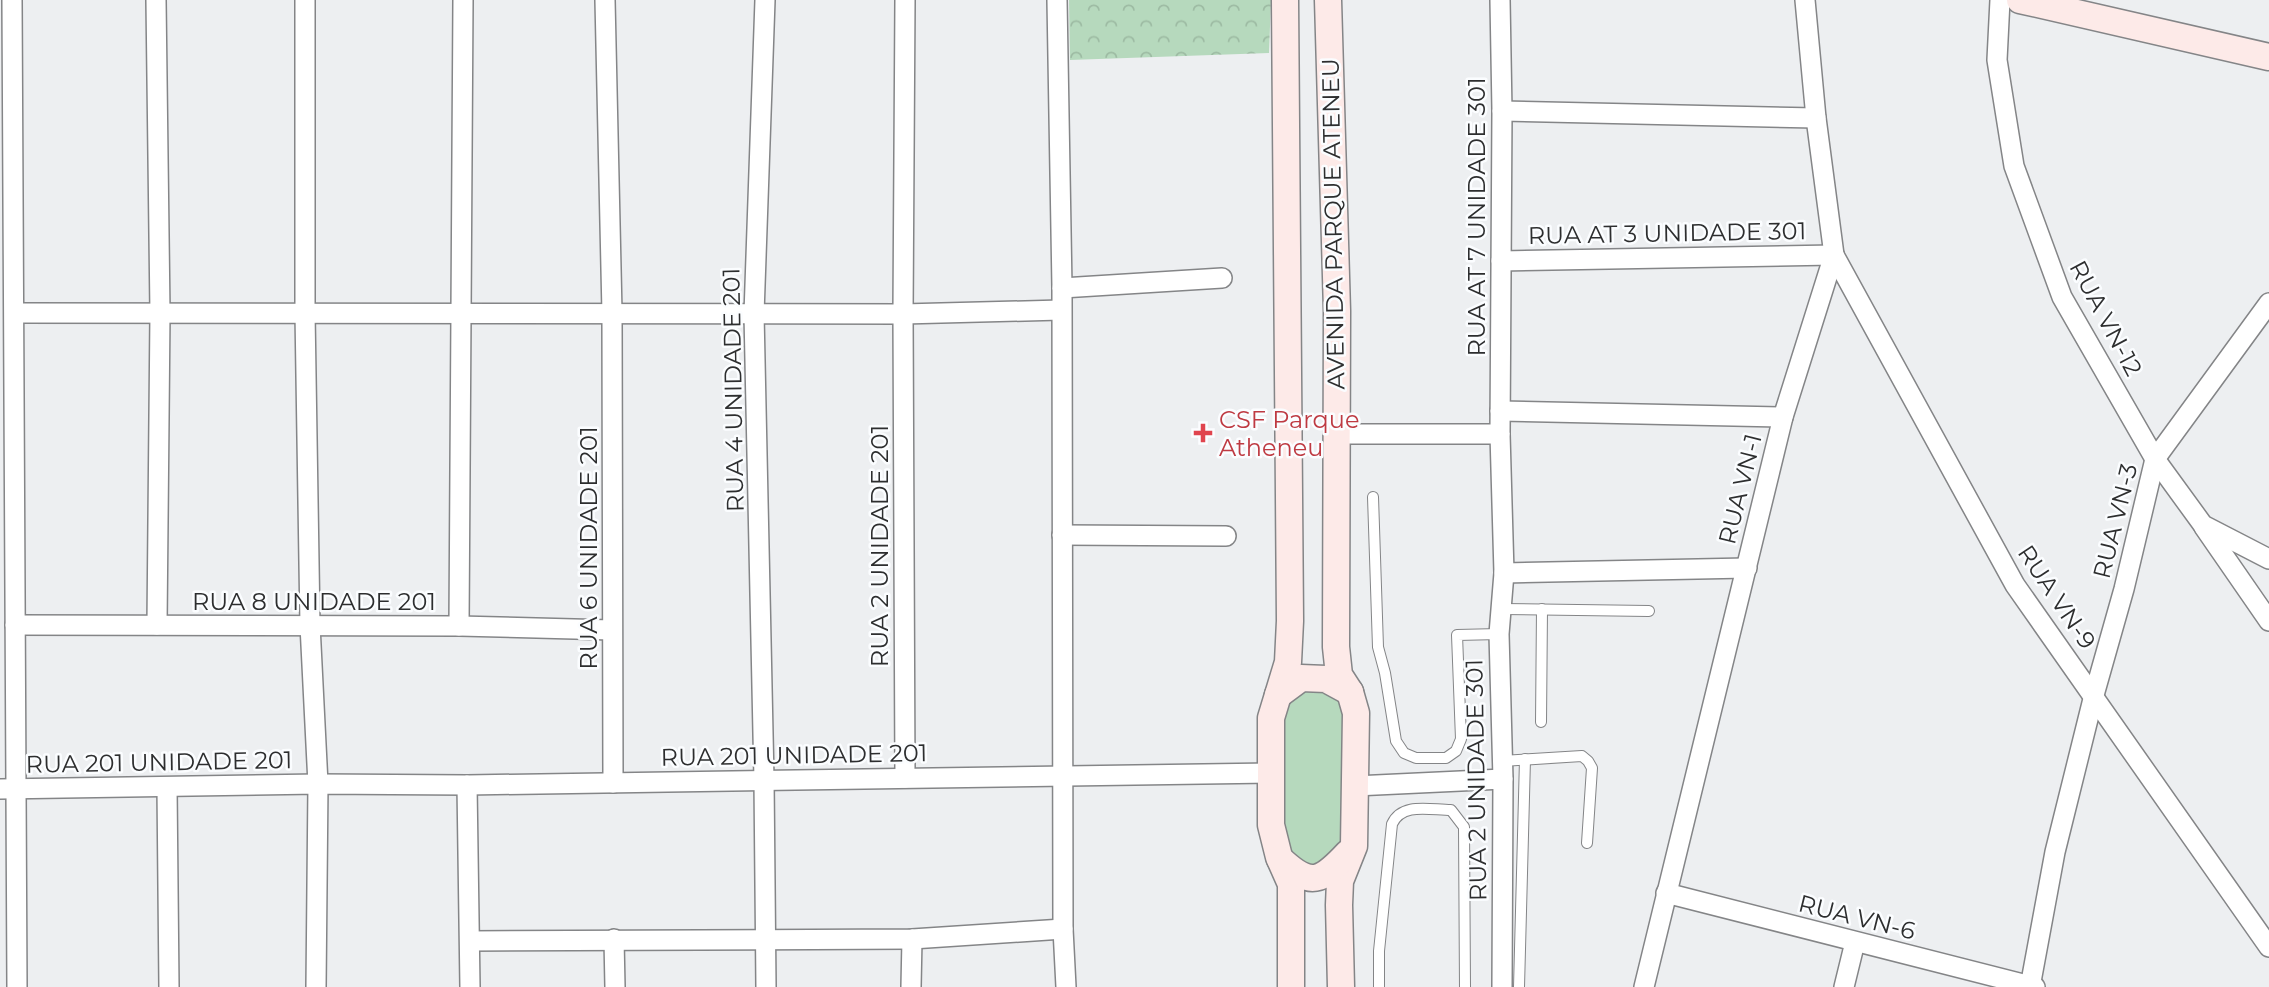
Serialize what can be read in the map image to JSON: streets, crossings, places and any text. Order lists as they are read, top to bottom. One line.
{"streets":{"street":["RUA AT 7 UNIDADE 301","AVENIDA PARQUE ATENEU","RUA AT 3 UNIDADE 301","RUA VN-12","RUA 4 UNIDADE 201","RUA VN-1","RUA VN-3","RUA 2 UNIDADE 201","RUA 6 UNIDADE 201","RUA VN-9","RUA 8 UNIDADE 201","RUA 201 UNIDADE 201","RUA 2 UNIDADE 301","RUA VN-6"]},"crossings":[["RUA AT 7 UNIDADE 301","RUA AT 3 UNIDADE 301"],["RUA AT 7 UNIDADE 301","RUA 2 UNIDADE 301"],["AVENIDA PARQUE ATENEU","RUA 201 UNIDADE 201"],["RUA AT 3 UNIDADE 301","RUA VN-1"],["RUA AT 3 UNIDADE 301","RUA VN-9"],["RUA VN-12","RUA VN-3"],["RUA 4 UNIDADE 201","RUA 201 UNIDADE 201"],["RUA VN-1","RUA VN-9"],["RUA VN-1","RUA VN-6"],["RUA VN-3","RUA VN-9"],["RUA VN-3","RUA VN-6"],["RUA 2 UNIDADE 201","RUA 201 UNIDADE 201"],["RUA 6 UNIDADE 201","RUA 8 UNIDADE 201"],["RUA 6 UNIDADE 201","RUA 201 UNIDADE 201"],["RUA 8 UNIDADE 201","RUA 201 UNIDADE 201"]],"places":{"health":["CSF Parque Atheneu"]}}
